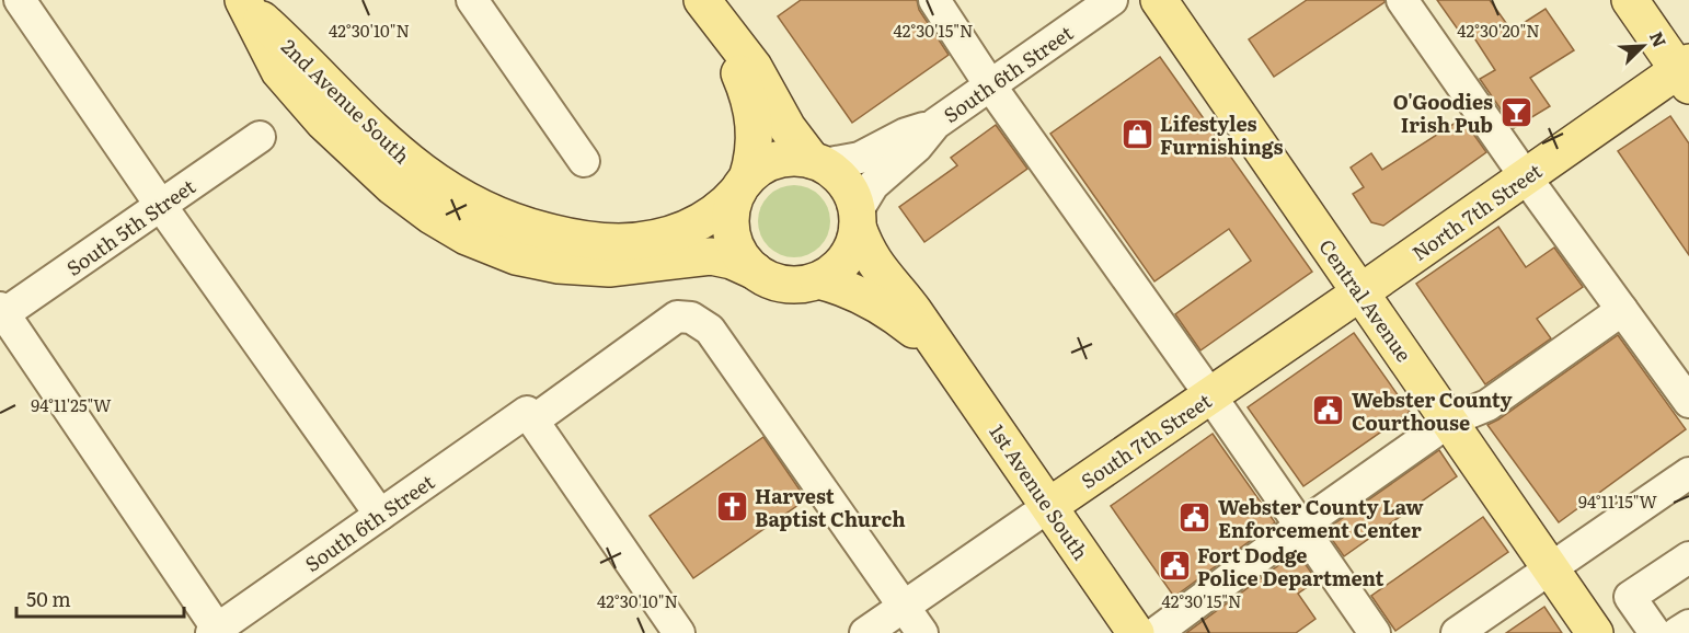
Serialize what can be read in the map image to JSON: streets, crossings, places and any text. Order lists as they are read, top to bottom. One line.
{"streets":{"main road":["2nd Avenue South","North 7th Street","Central Avenue","South 7th Street","1st Avenue South"],"street":["South 6th Street","South 5th Street"]},"crossings":[["South 6th Street","2nd Avenue South"],["South 6th Street","South 7th Street"],["South 6th Street","1st Avenue South"],["2nd Avenue South","1st Avenue South"],["North 7th Street","Central Avenue"],["North 7th Street","South 7th Street"],["Central Avenue","South 7th Street"],["South 7th Street","1st Avenue South"]],"places":{"bar":["O'Goodies Irish Pub"],"shop":["Lifestyles Furnishings"],"public building":["Webster County Courthouse","Webster County Law Enforcement Center","Fort Dodge Police Department"],"church":["Harvest Baptist Church"]},"scale_bar":"50 m","north":"top right","coordinates":["42°30'15\"N","42°30'20\"N","42°30'10\"N","94°11'25\"W","94°11'15\"W"]}
